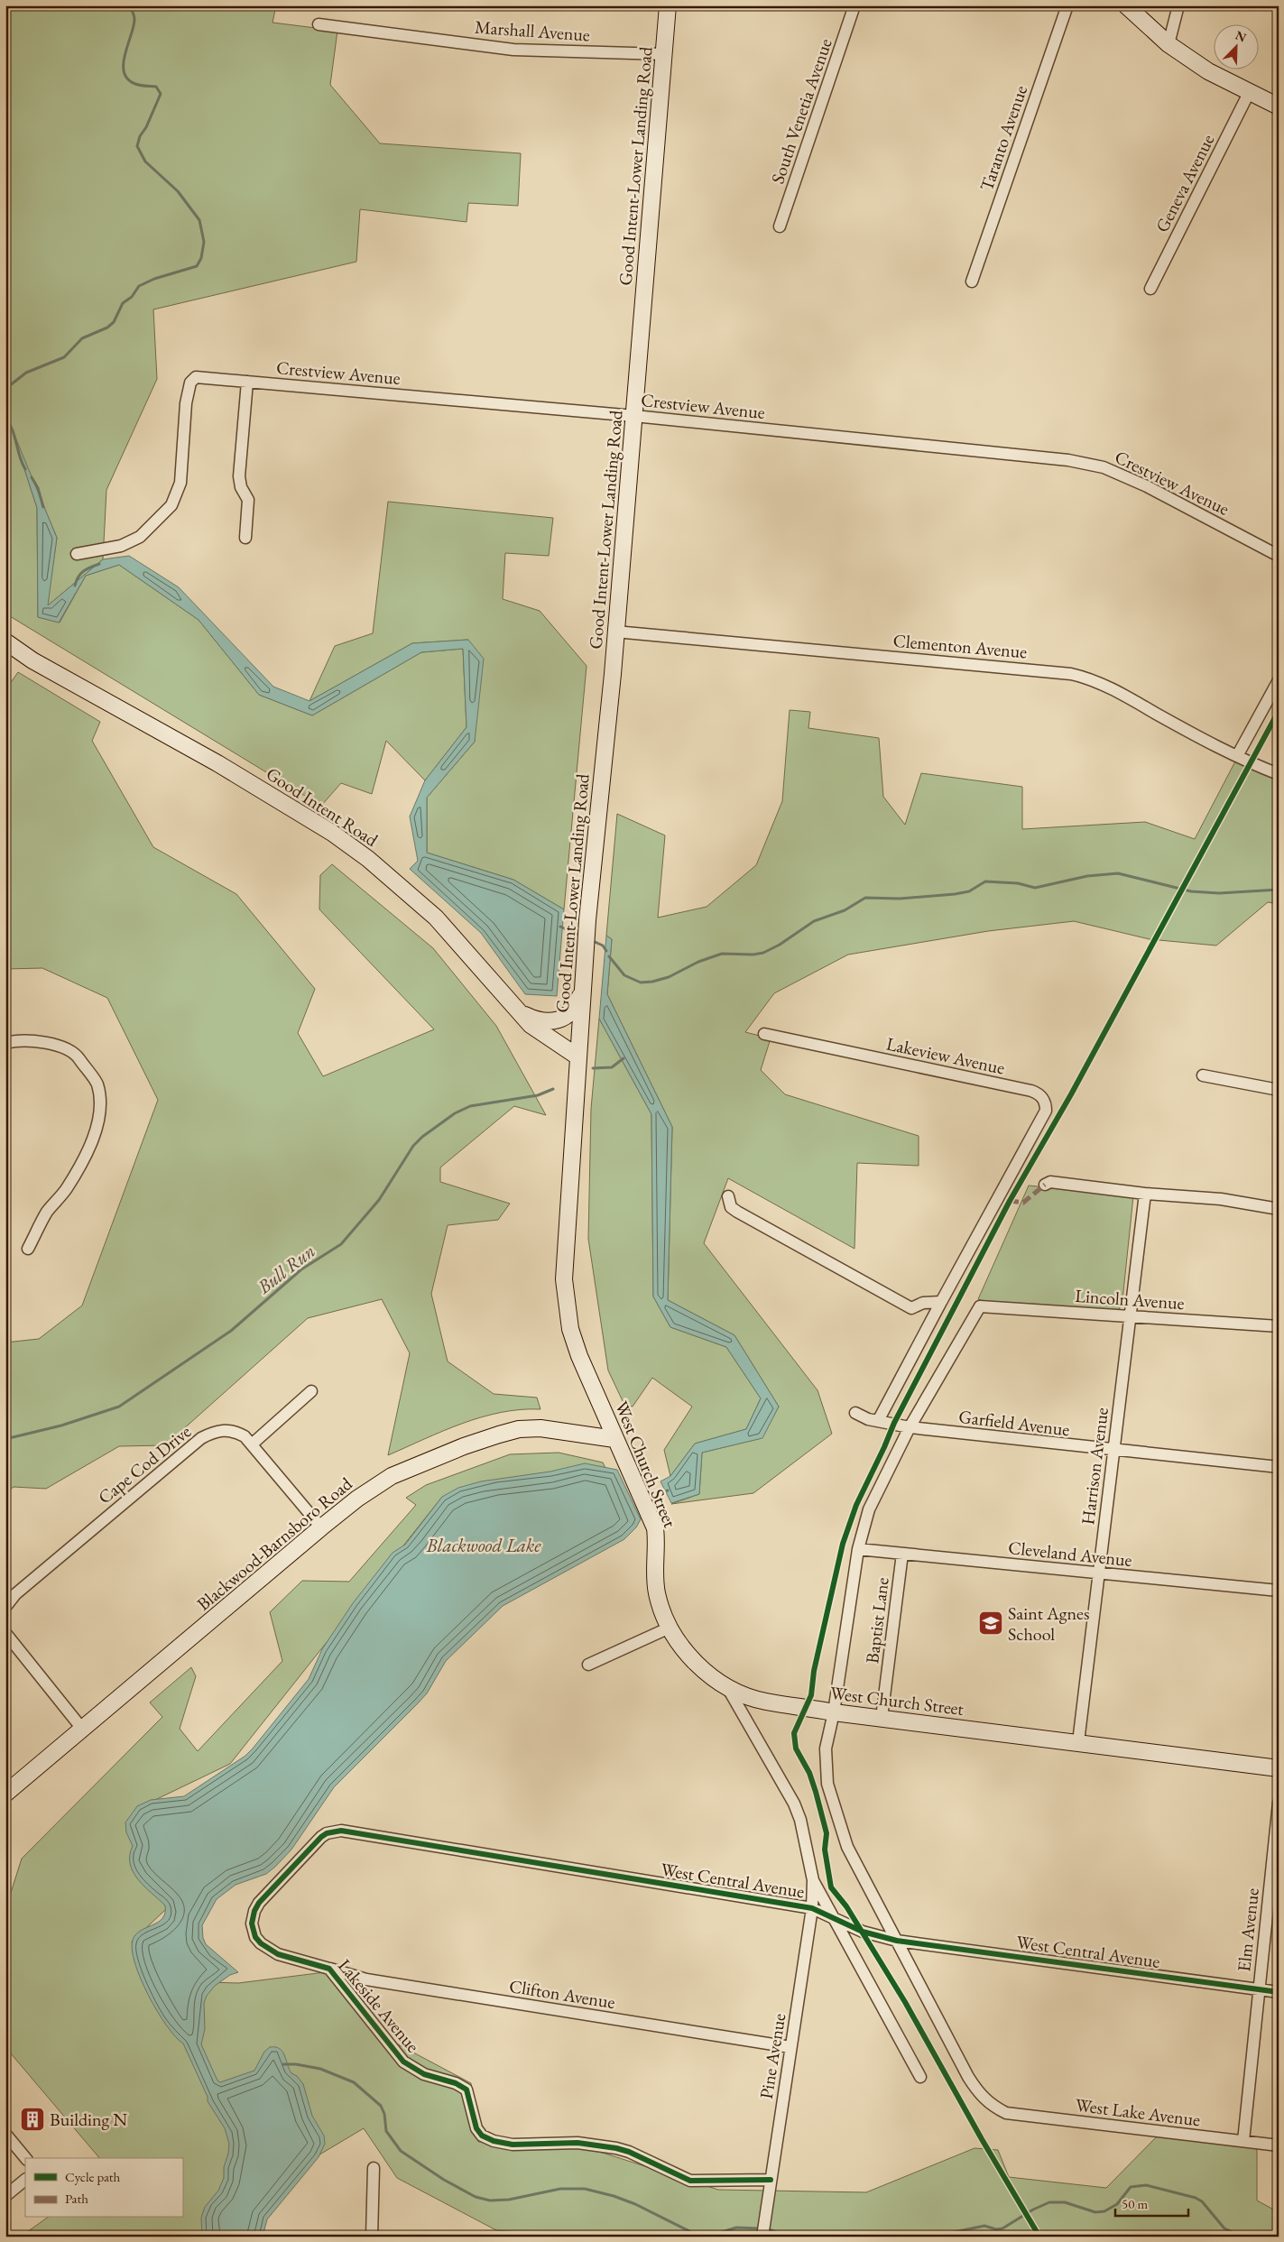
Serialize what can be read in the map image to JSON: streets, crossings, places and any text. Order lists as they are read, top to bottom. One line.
{"streets":{"main road":["Good Intent-Lower Landing Road","Good Intent Road","West Church Street","Blackwood-Barnsboro Road"],"street":["Marshall Avenue","South Venetia Avenue","Taranto Avenue","Geneva Avenue","Crestview Avenue","Clementon Avenue","Lakeview Avenue","Lincoln Avenue","Garfield Avenue","Cape Cod Drive","Harrison Avenue","Cleveland Avenue","Baptist Lane","West Central Avenue","Elm Avenue","Clifton Avenue","Lakeside Avenue","Pine Avenue","West Lake Avenue"]},"crossings":[["Marshall Avenue","Good Intent-Lower Landing Road"],["Good Intent-Lower Landing Road","Crestview Avenue"],["Good Intent-Lower Landing Road","Clementon Avenue"],["Good Intent-Lower Landing Road","Good Intent Road"],["Good Intent-Lower Landing Road","West Church Street"],["Good Intent Road","West Church Street"],["Lincoln Avenue","Garfield Avenue"],["Lincoln Avenue","Harrison Avenue"],["Garfield Avenue","Harrison Avenue"],["Cape Cod Drive","Blackwood-Barnsboro Road"],["West Church Street","Harrison Avenue"],["West Church Street","Blackwood-Barnsboro Road"],["West Church Street","Baptist Lane"],["Harrison Avenue","Cleveland Avenue"],["Cleveland Avenue","Baptist Lane"],["West Central Avenue","Elm Avenue"],["West Central Avenue","Lakeside Avenue"],["West Central Avenue","Pine Avenue"],["West Central Avenue","West Lake Avenue"],["Elm Avenue","West Lake Avenue"],["Clifton Avenue","Lakeside Avenue"],["Clifton Avenue","Pine Avenue"],["Lakeside Avenue","Pine Avenue"]],"water":["Bull Run","Blackwood Lake"],"places":{"school or university":["Saint Agnes School"],"building":["Building N"]},"legend":["Cycle path","Path"],"scale_bar":"50 m","north":"top right"}
